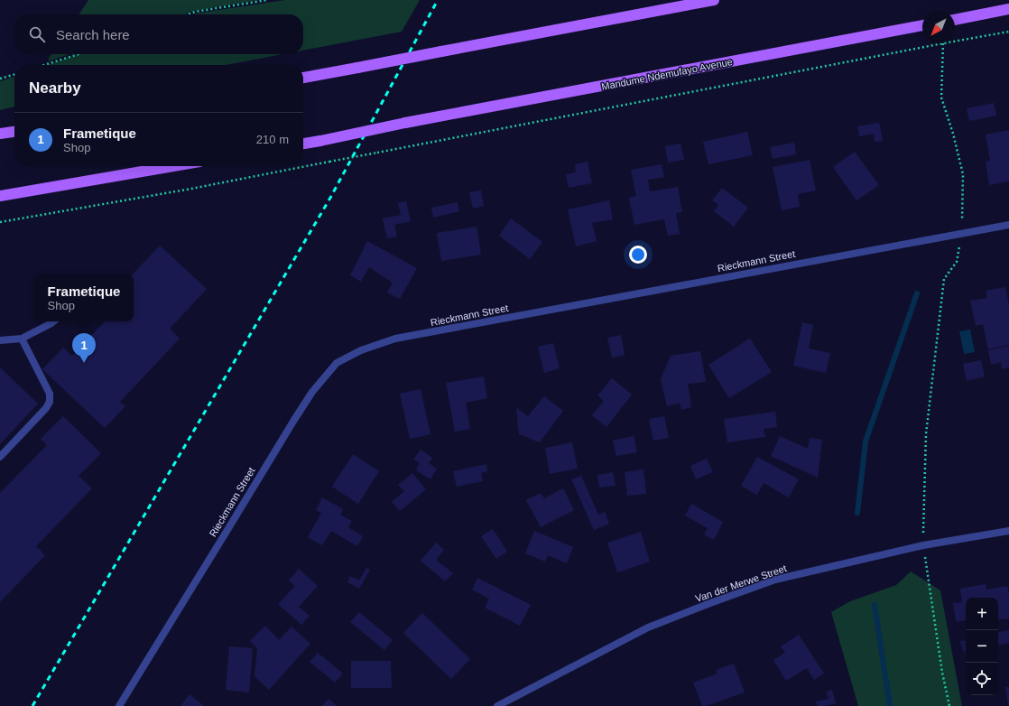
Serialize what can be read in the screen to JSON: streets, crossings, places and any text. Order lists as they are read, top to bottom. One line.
{"streets":{"main road":["Mandume Ndemufayo Avenue"],"street":["Rieckmann Street","Van der Merwe Street"]},"north":"bottom left","page":{"search":"Search here","heading":"Nearby","list":[{"mark":"1","name":"Frametique","note":"Shop","value":"210 m"}],"popup":["Frametique","Shop"],"pins":"1","map_buttons":["+","−"]}}
